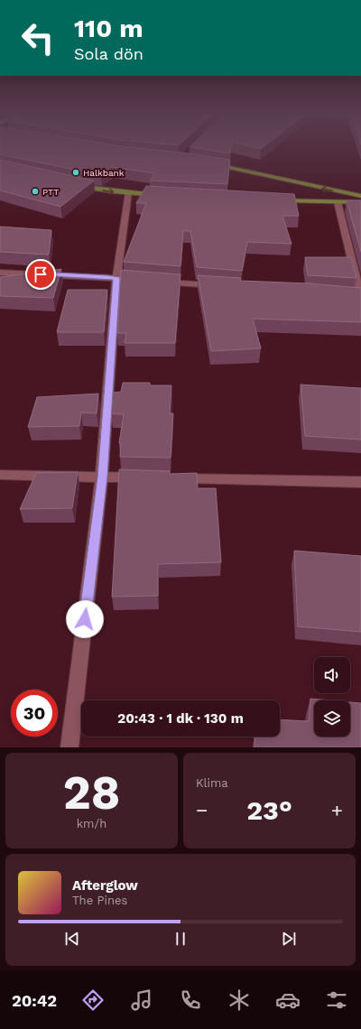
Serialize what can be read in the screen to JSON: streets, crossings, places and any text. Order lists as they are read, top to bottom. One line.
{"places":["Halkbank","PTT"],"page":{"turn":["110 m","Sola dön"],"limit":"30","trip":"20:43 · 1 dk · 130 m","tile":[["28","km/h"],"Klima"],"heat":["−","23°","+"],"song":["Afterglow","The Pines"],"tabs":"20:42"}}
